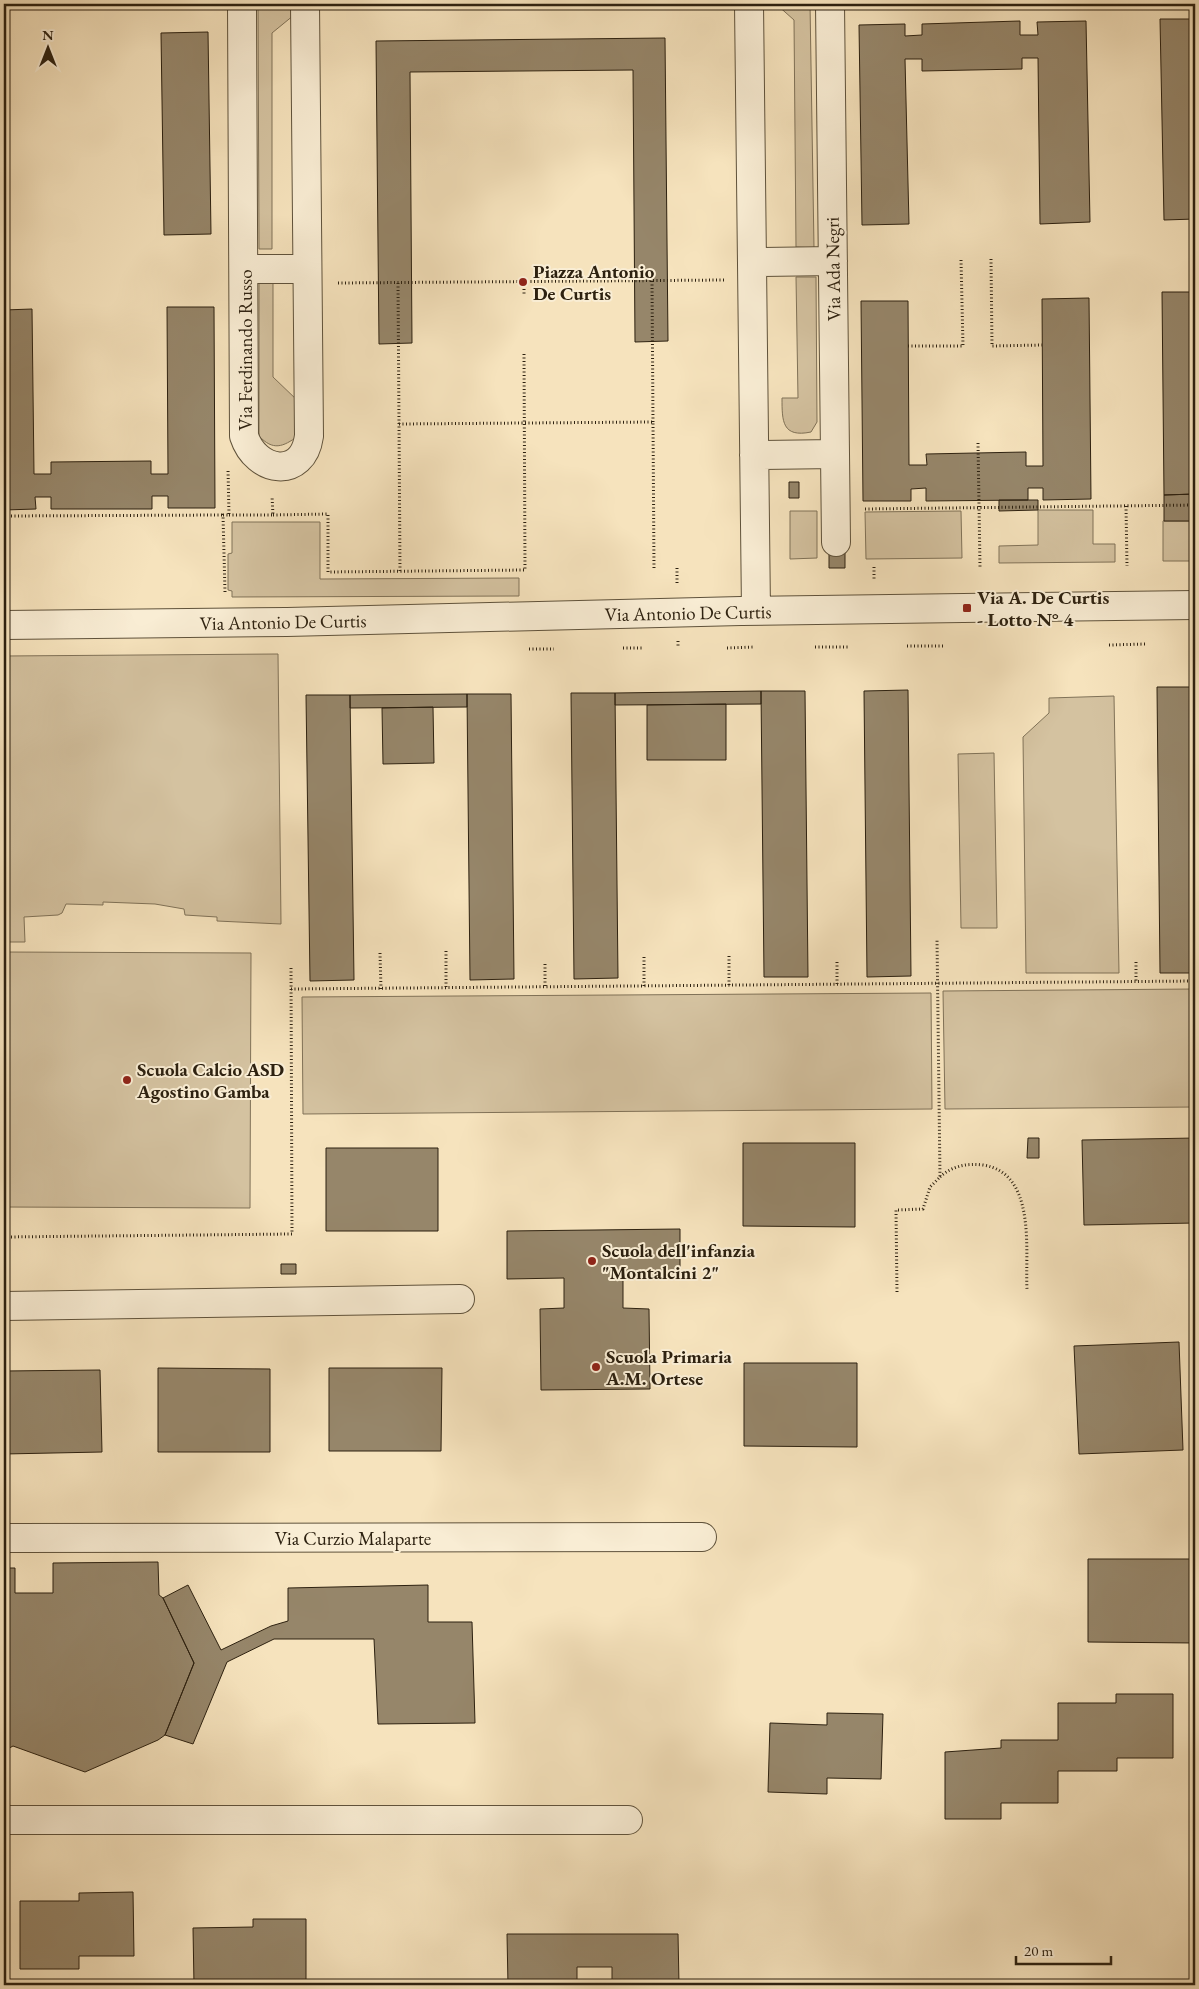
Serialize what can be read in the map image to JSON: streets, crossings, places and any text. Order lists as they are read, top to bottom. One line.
{"streets":{"street":["Via Ada Negri","Via Ferdinando Russo","Via Antonio De Curtis","Via Curzio Malaparte"]},"places":{"other":["Piazza Antonio De Curtis","Scuola Calcio ASD Agostino Gamba","Scuola dell'infanzia \"Montalcini 2\"","Scuola Primaria A.M. Ortese"],"transit":["Via A. De Curtis - Lotto N° 4"]},"scale_bar":"20 m","north":"top"}
